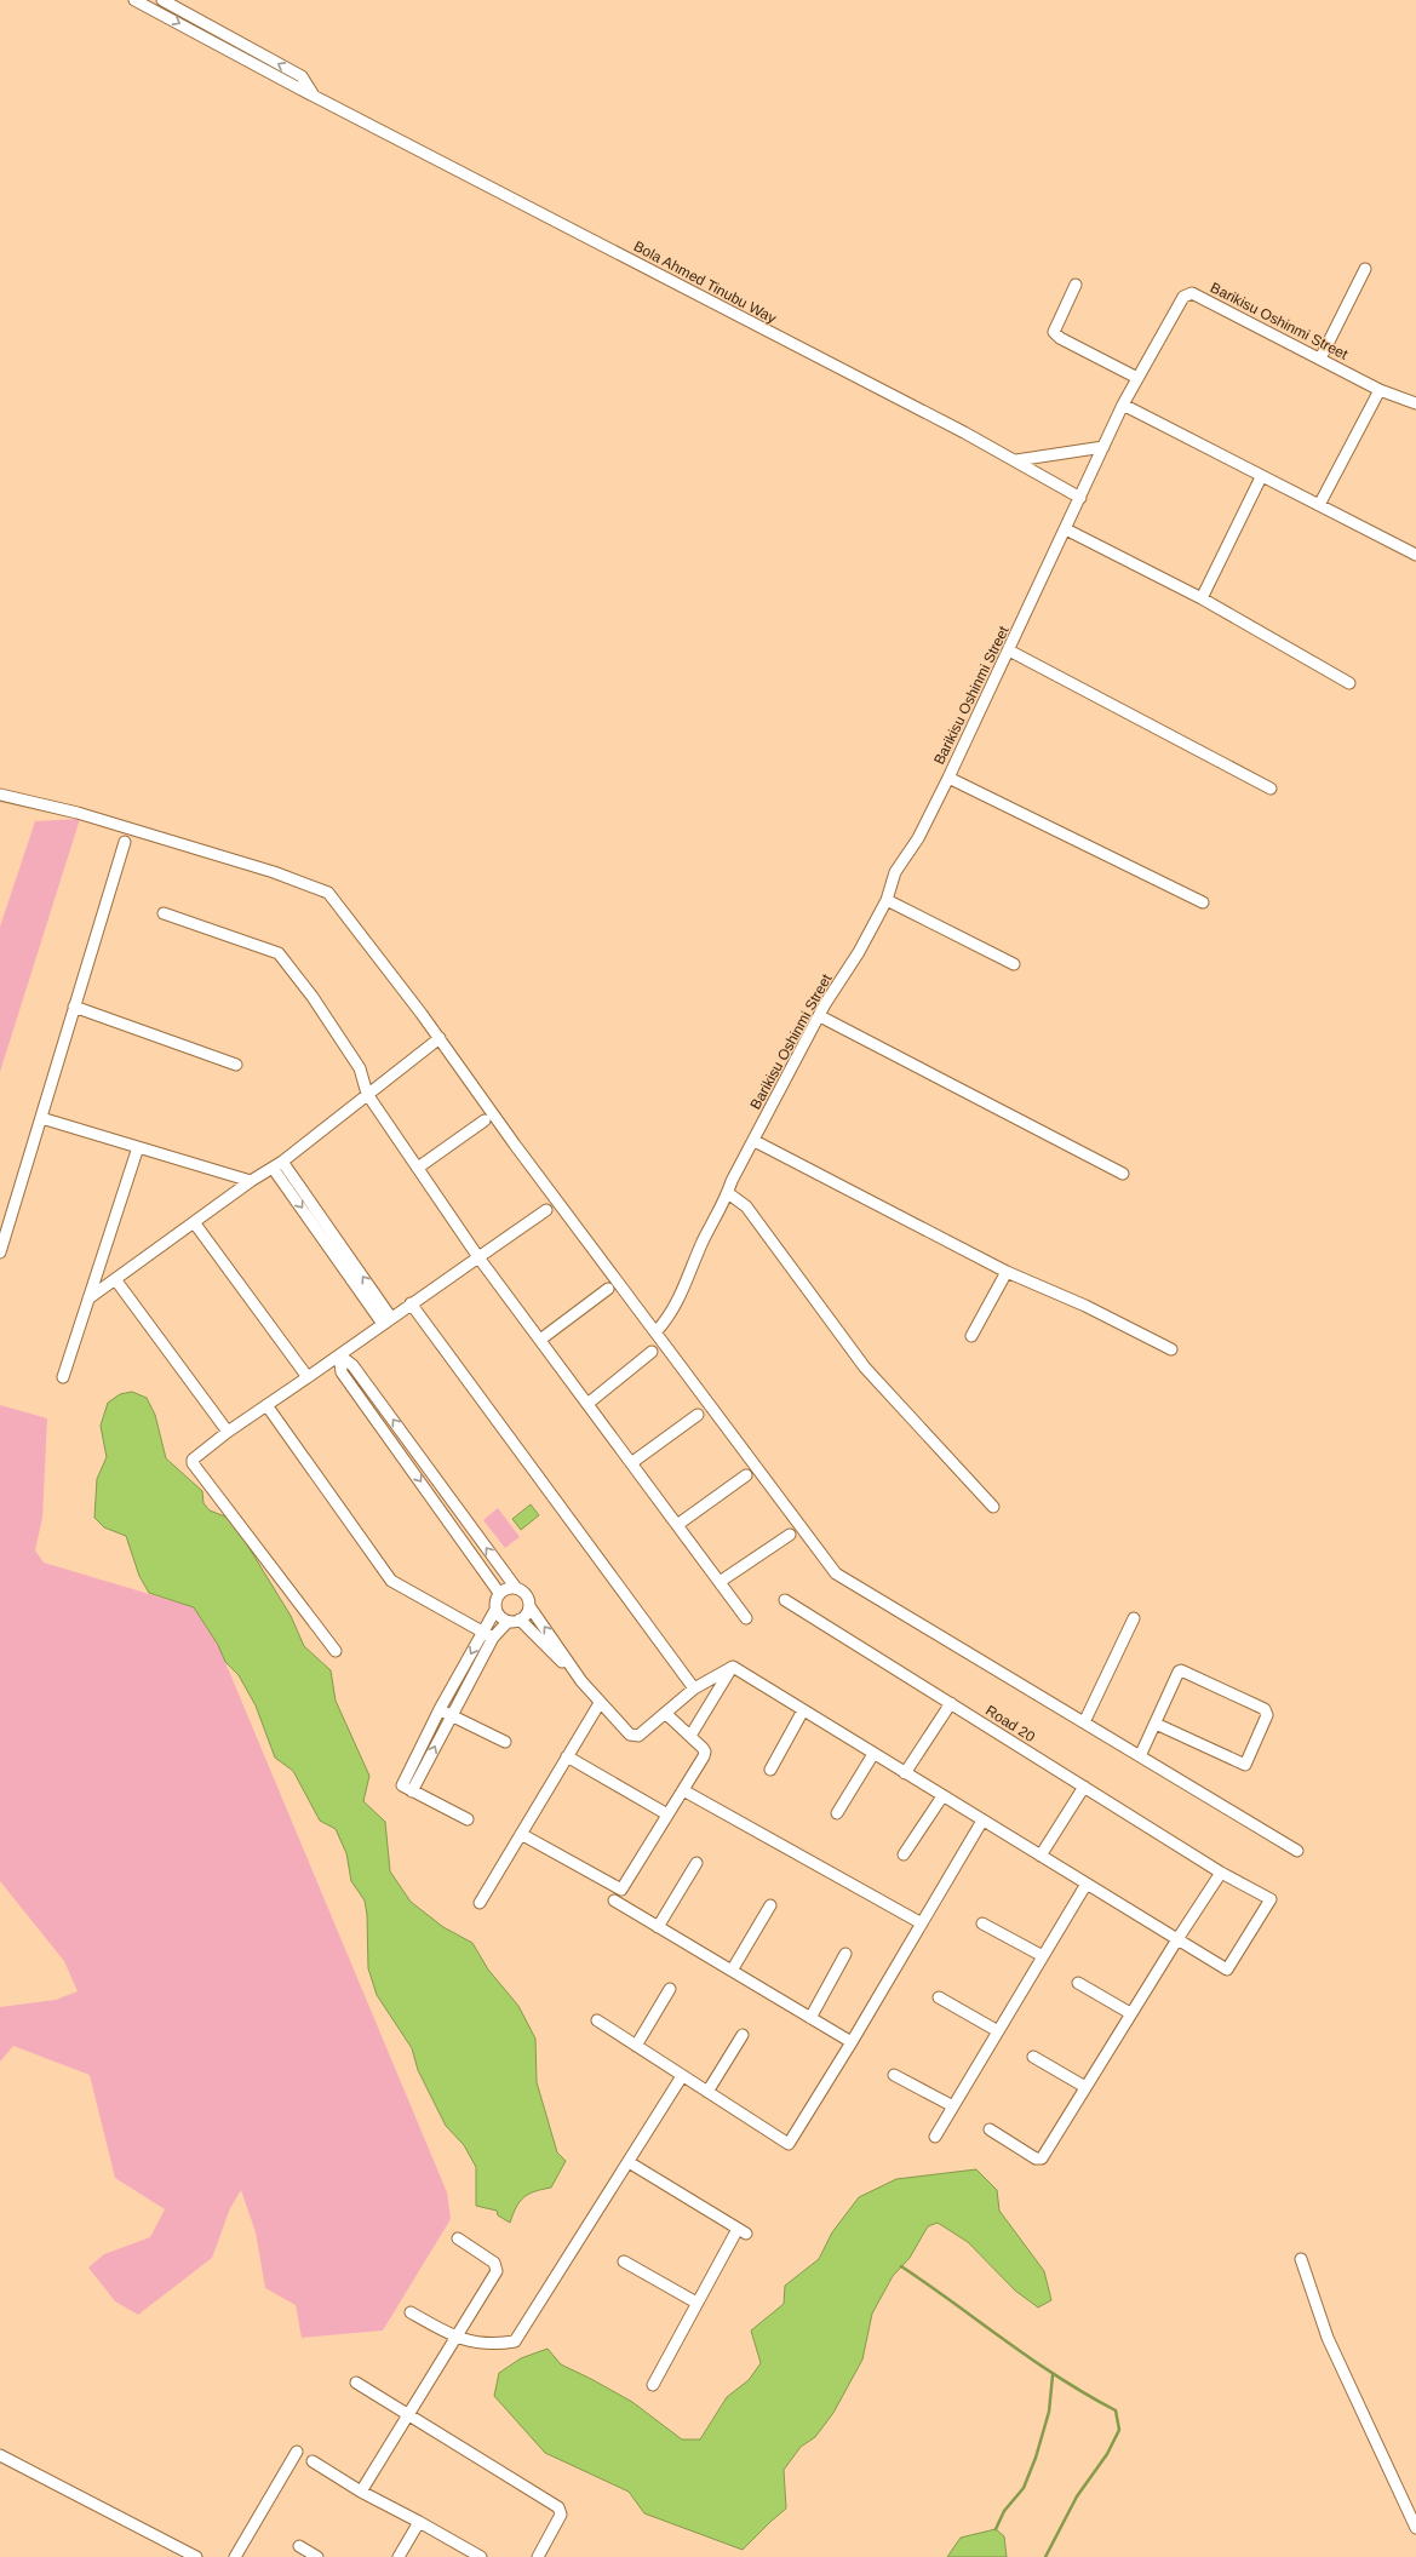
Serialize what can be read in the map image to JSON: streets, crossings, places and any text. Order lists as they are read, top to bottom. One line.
{"streets":{"street":["Bola Ahmed Tinubu Way","Barikisu Oshinmi Street","Road 20"]},"crossings":[["Bola Ahmed Tinubu Way","Barikisu Oshinmi Street"]]}
